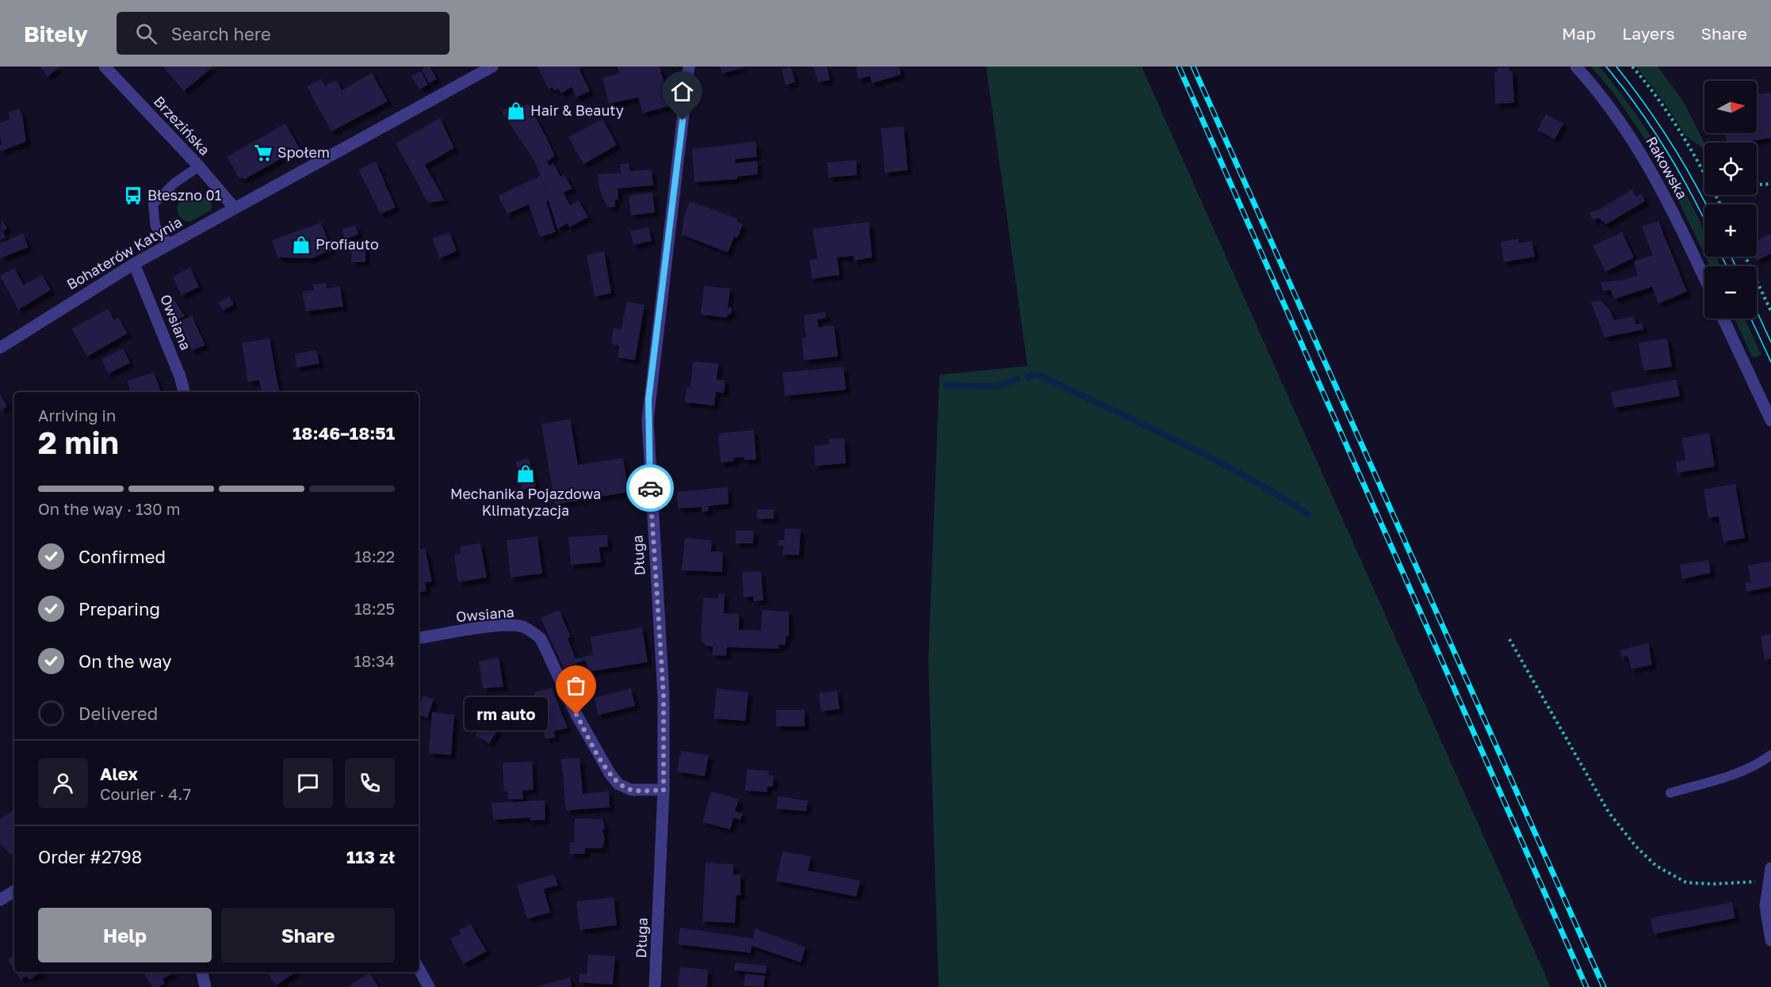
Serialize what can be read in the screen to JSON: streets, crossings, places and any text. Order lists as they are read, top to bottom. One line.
{"streets":{"street":["Brzezińska","Rakowska","Bohaterów Katynia","Owsiana","Długa"]},"crossings":[["Brzezińska","Bohaterów Katynia"],["Bohaterów Katynia","Owsiana"],["Owsiana","Długa"]],"places":{"shop":["Hair & Beauty","Profiauto","Mechanika Pojazdowa Klimatyzacja"],"supermarket":["Społem"],"bus stop":["Błeszno 01"],"other":["rm auto"]},"north":"right","page":{"header":"Bitely","search":"Search here","nav":["Map","Layers","Share"],"map_buttons":["+","−"],"heading":["2 min","Arriving in","18:46–18:51"],"panel":["Alex","Courier · 4.7","Order #2798","113 zł"],"bar":"On the way · 130 m","list":[["Confirmed","18:22"],["Preparing","18:25"],["On the way","18:34"],"Delivered"],"bubble":"rm auto","buttons":["Help","Share"]}}
